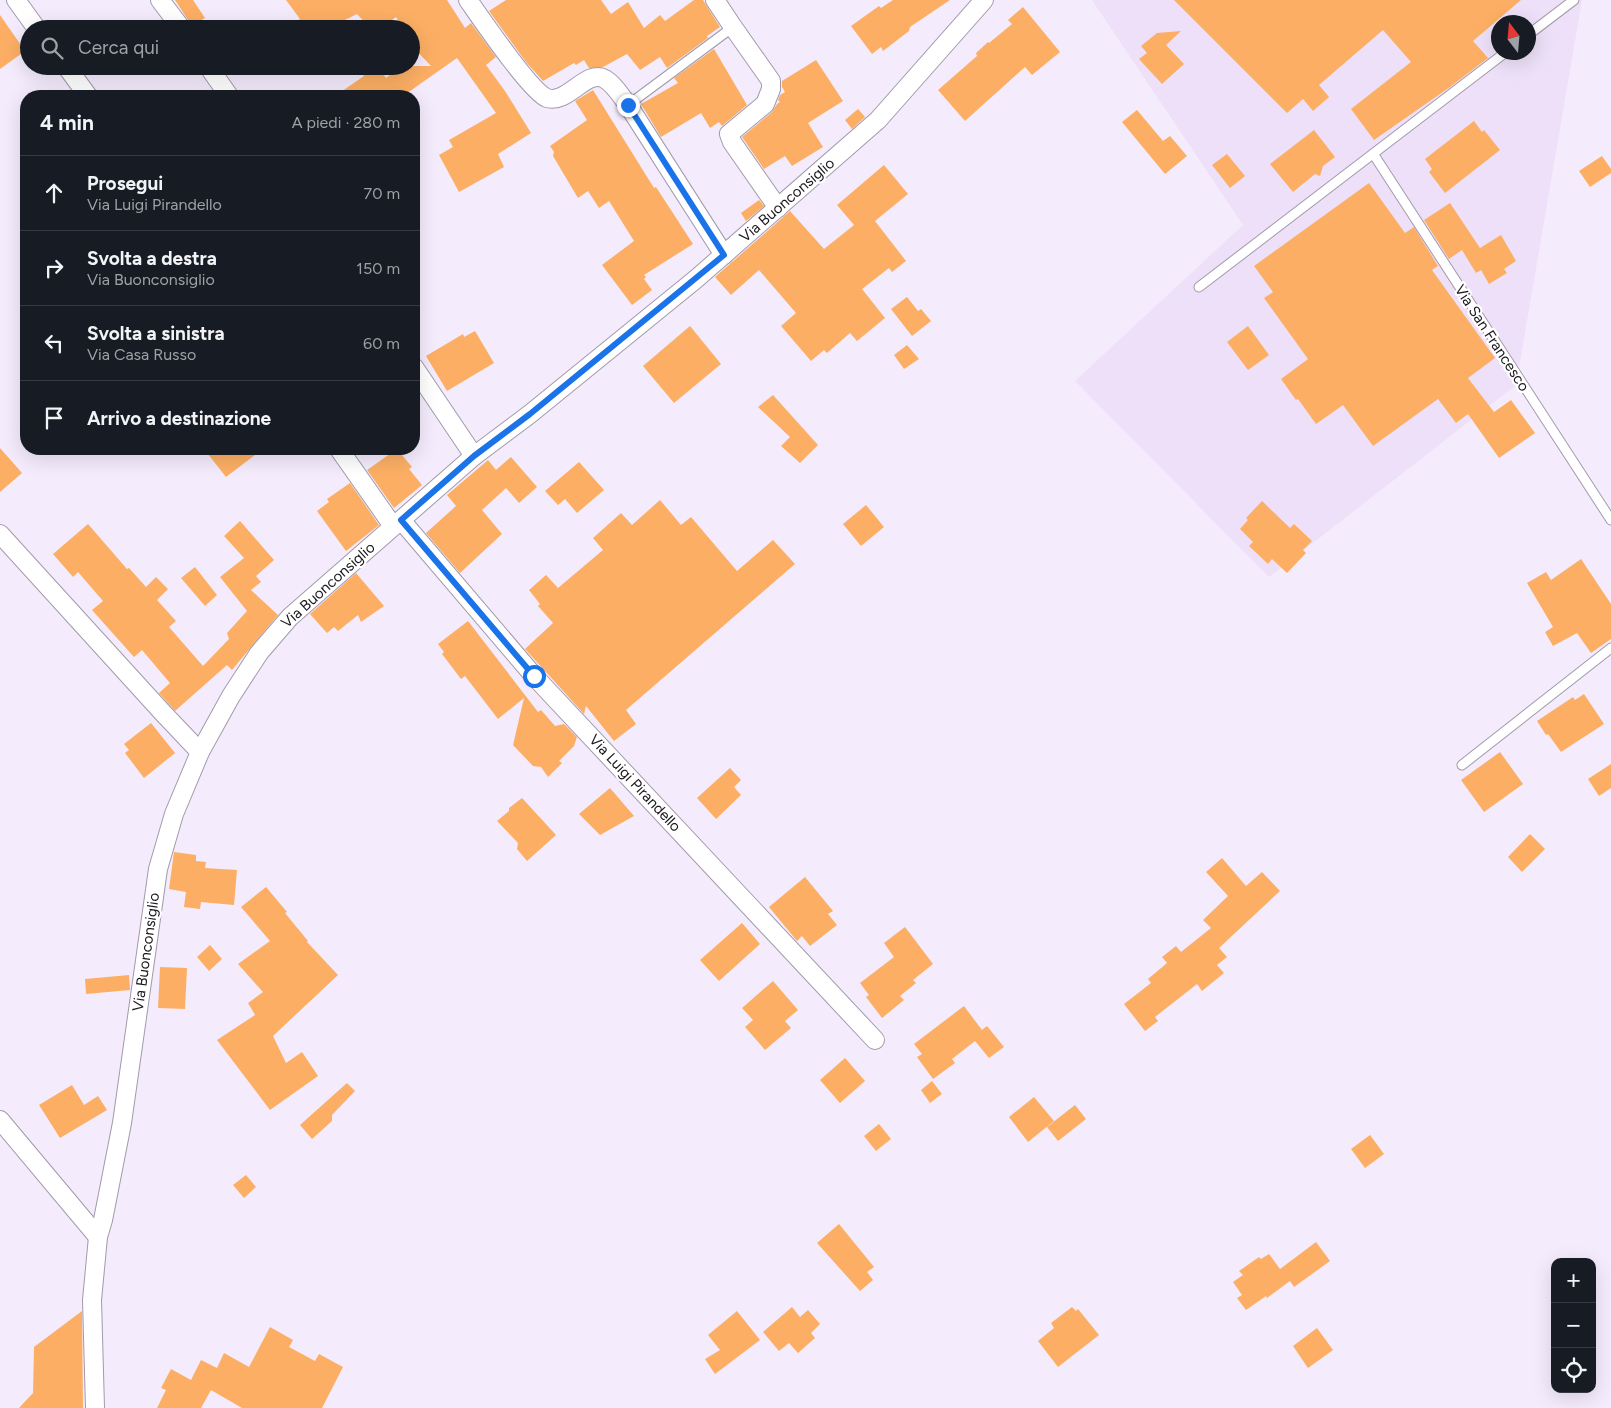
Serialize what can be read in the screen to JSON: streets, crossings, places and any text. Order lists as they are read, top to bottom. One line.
{"streets":{"street":["Via Buonconsiglio","Via Luigi Pirandello"],"lane":["Via San Francesco"]},"crossings":[["Via Buonconsiglio","Via Luigi Pirandello"]],"north":"top","page":{"search":"Cerca qui","heading":["4 min","A piedi · 280 m"],"list":[["Prosegui","Via Luigi Pirandello","70 m"],["Svolta a destra","Via Buonconsiglio","150 m"],["Svolta a sinistra","Via Casa Russo","60 m"],"Arrivo a destinazione"],"map_buttons":["+","−"]}}
